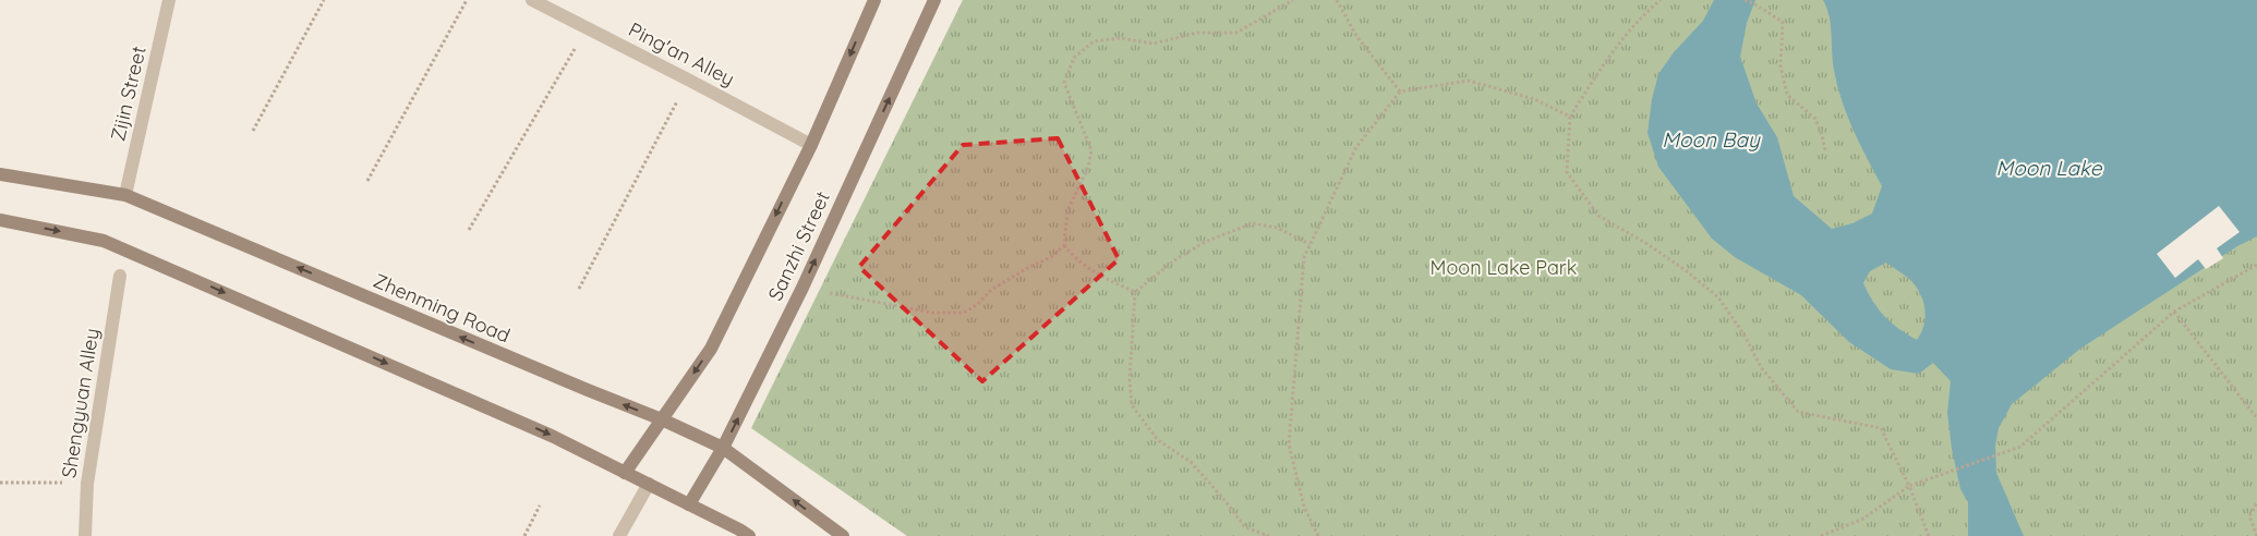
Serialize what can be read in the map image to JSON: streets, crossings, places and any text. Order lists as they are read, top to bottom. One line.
{"streets":{"main road":["Sanzhi Street","Zhenming Road"],"street":["Ping'an Alley","Zijin Street","Shengyuan Alley"]},"crossings":[["Ping'an Alley","Sanzhi Street"],["Zijin Street","Zhenming Road"],["Sanzhi Street","Zhenming Road"]],"water":["Moon Bay","Moon Lake"],"parks":["Moon Lake Park"]}
